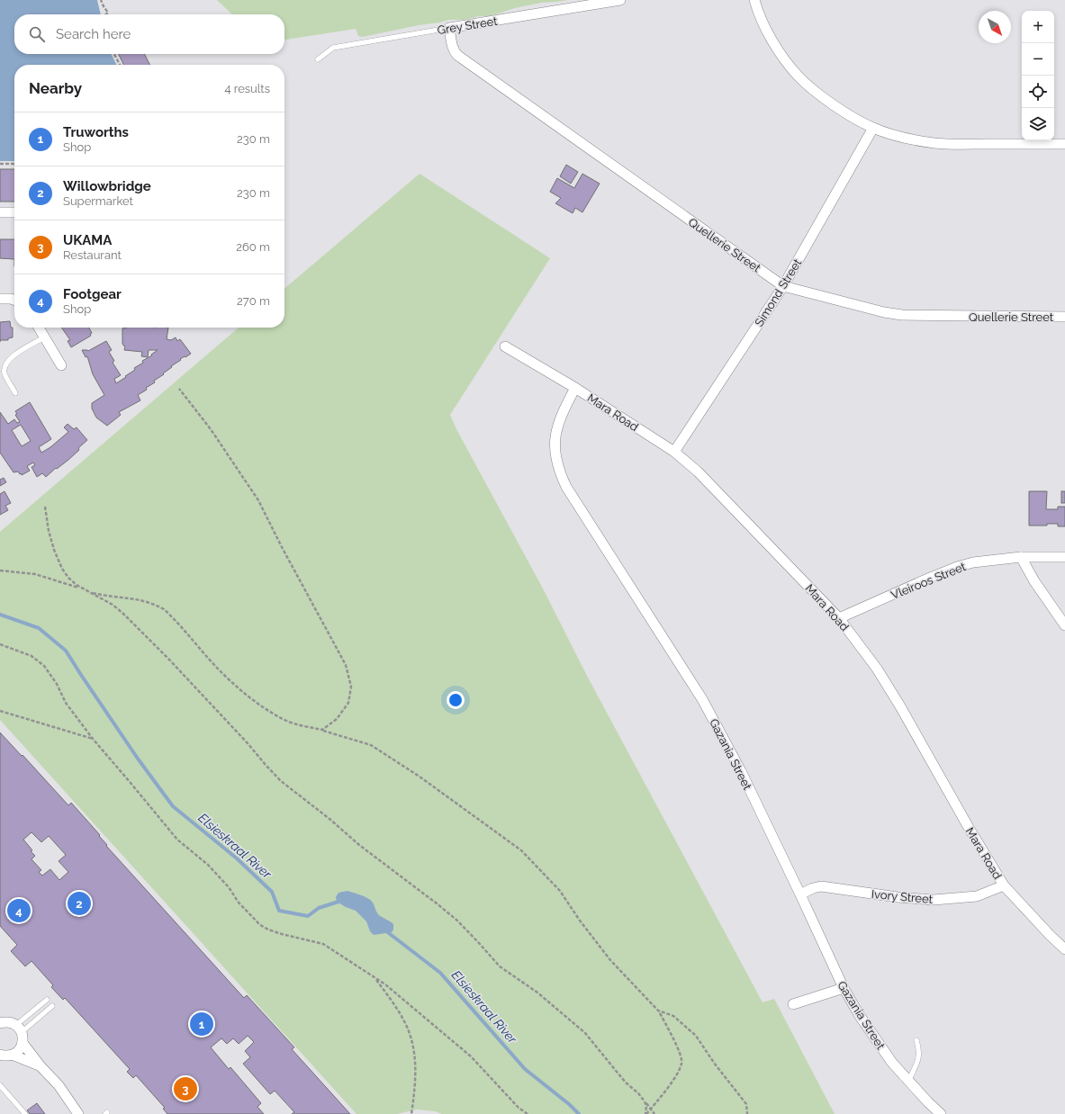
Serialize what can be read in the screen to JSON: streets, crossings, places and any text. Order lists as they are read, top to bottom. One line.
{"streets":{"street":["Grey Street","Quellerie Street","Simond Street","Mara Road","Vleiroos Street","Gazania Street","Ivory Street"]},"crossings":[["Grey Street","Quellerie Street"],["Quellerie Street","Simond Street"],["Simond Street","Mara Road"],["Mara Road","Vleiroos Street"],["Mara Road","Gazania Street"],["Mara Road","Ivory Street"],["Gazania Street","Ivory Street"]],"water":["Elsieskraal River"],"north":"bottom right","page":{"map_buttons":["+","−"],"search":"Search here","heading":["Nearby","4 results"],"list":[{"mark":"1","name":"Truworths","note":"Shop","value":"230 m"},{"mark":"2","name":"Willowbridge","note":"Supermarket","value":"230 m"},{"mark":"3","name":"UKAMA","note":"Restaurant","value":"260 m"},{"mark":"4","name":"Footgear","note":"Shop","value":"270 m"}],"pins":["2","4","1","3"]}}
